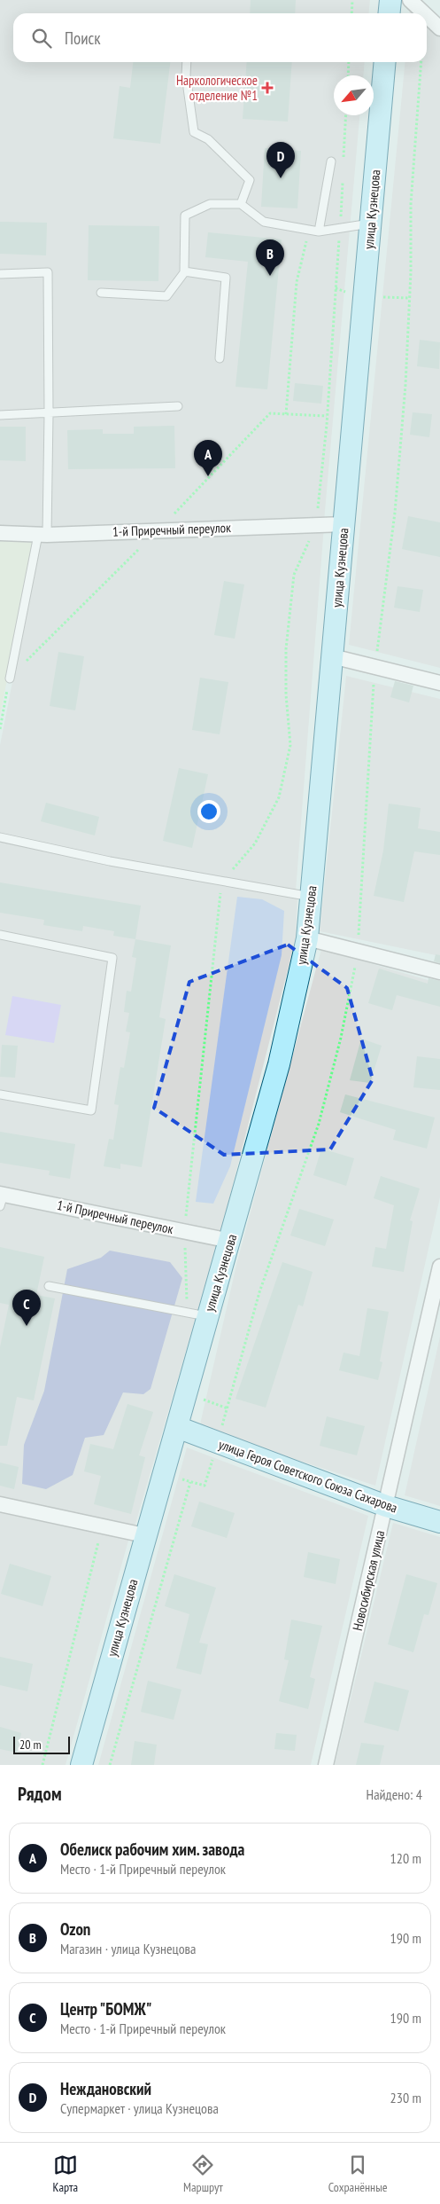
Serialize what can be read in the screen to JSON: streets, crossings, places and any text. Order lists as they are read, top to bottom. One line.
{"streets":{"main road":["улица Кузнецова","улица Героя Советского Союза Сахарова"],"street":["1-й Приречный переулок","Новосибирская улица"]},"crossings":[["улица Кузнецова","1-й Приречный переулок"],["улица Кузнецова","улица Героя Советского Союза Сахарова"],["улица Героя Советского Союза Сахарова","Новосибирская улица"]],"places":{"health":["Наркологическое отделение №1"]},"scale_bar":"20 m","north":"bottom left","page":{"search":"Поиск","pins":["D","B","A","C"],"scale":"20 m","heading":["Рядом","Найдено: 4"],"list":[{"mark":"A","name":"Обелиск рабочим хим. завода","note":"Место · 1-й Приречный переулок","value":"120 m"},{"mark":"B","name":"Ozon","note":"Магазин · улица Кузнецова","value":"190 m"},{"mark":"C","name":"Центр \"БОМЖ\"","note":"Место · 1-й Приречный переулок","value":"190 m"},{"mark":"D","name":"Неждановский","note":"Супермаркет · улица Кузнецова","value":"230 m"}],"nav":["Карта","Маршрут","Сохранённые"]}}
